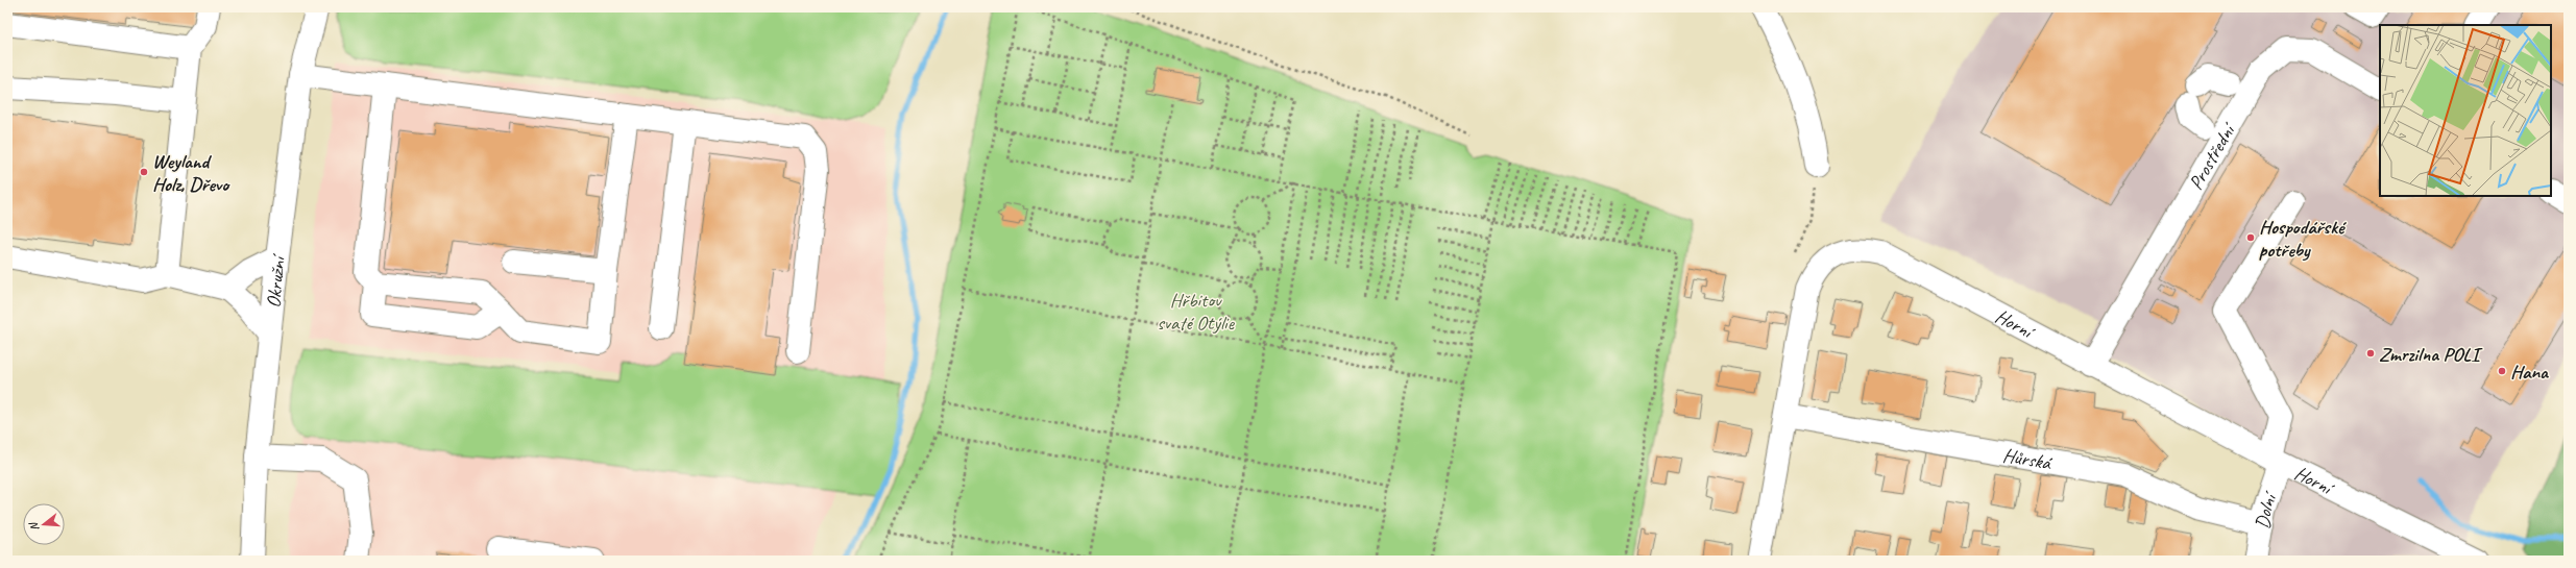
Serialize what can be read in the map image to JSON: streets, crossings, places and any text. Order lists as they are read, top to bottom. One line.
{"streets":{"street":["Prostřední","Okružní","Horní","Hůrská","Dolní"]},"crossings":[["Prostřední","Horní"],["Horní","Hůrská"],["Horní","Dolní"],["Hůrská","Dolní"]],"parks":["Hřbitov svaté Otýlie"],"places":["Weyland Holz, Dřevo","Hospodářské potřeby","Zmrzilna POLI","Hana"],"north":"left"}
